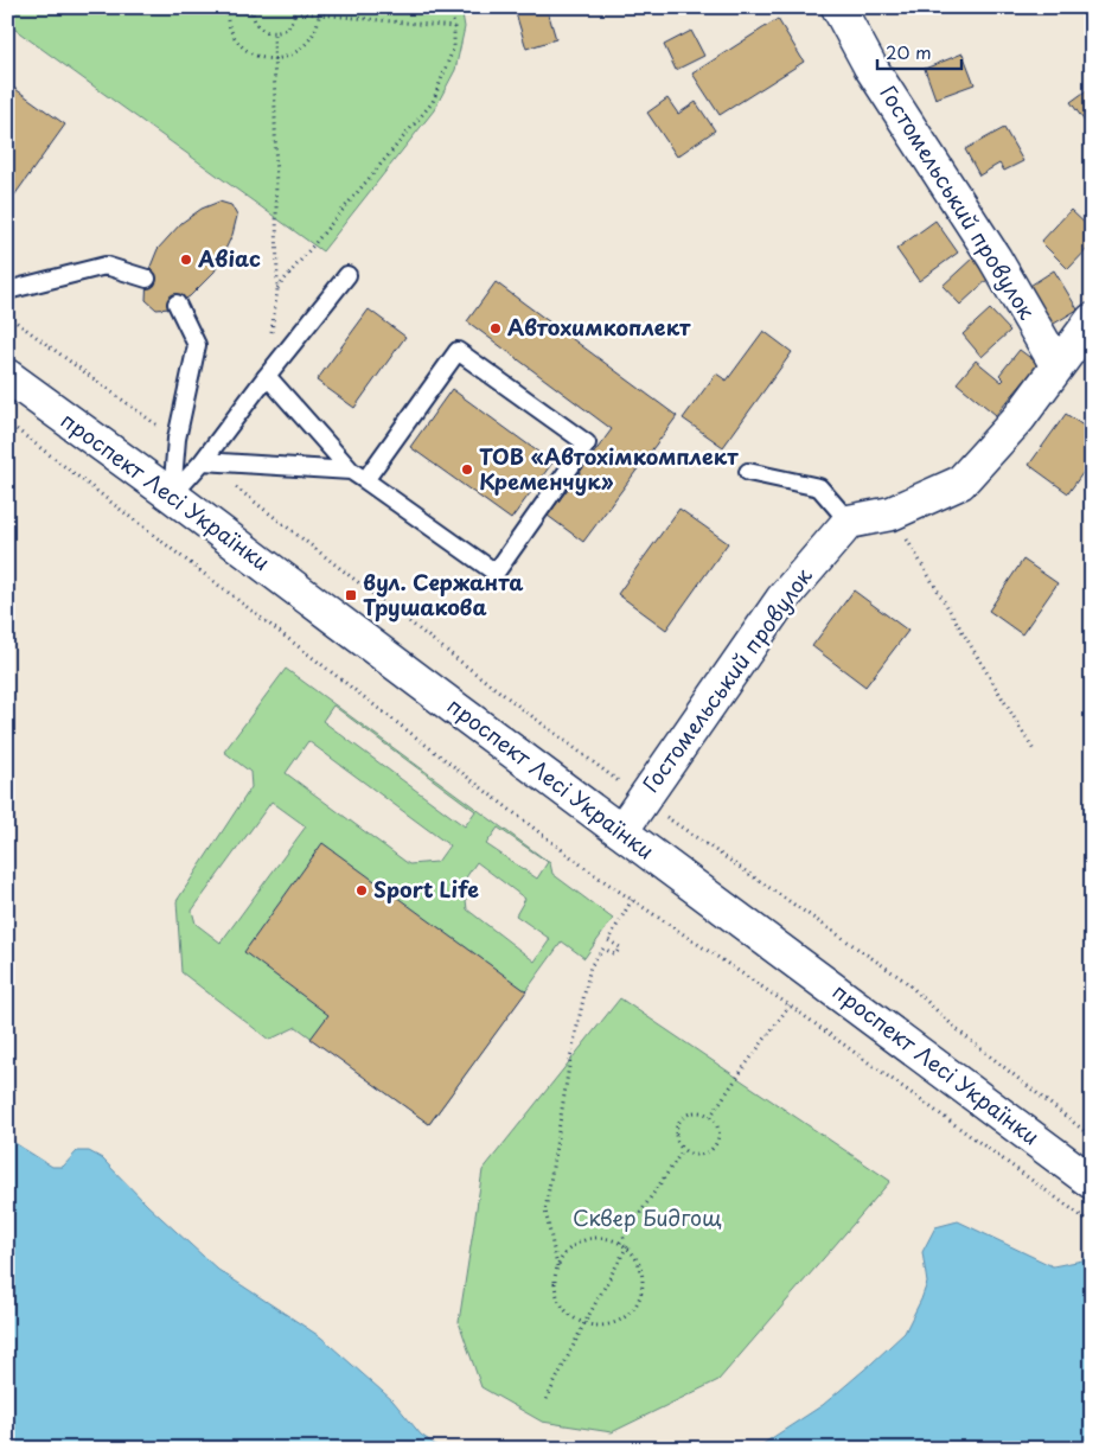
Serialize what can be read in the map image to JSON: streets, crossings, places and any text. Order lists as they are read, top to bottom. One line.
{"streets":{"street":["Гостомельський провулок","проспект Лесі Українки"]},"crossings":[["Гостомельський провулок","проспект Лесі Українки"]],"parks":["Сквер Бидгощ"],"places":{"other":["Авіас","Автохимкоплект","ТОВ «Автохімкомплект Кременчук»","Sport Life"],"transit":["вул. Сержанта Трушакова"]},"scale_bar":"20 m"}
